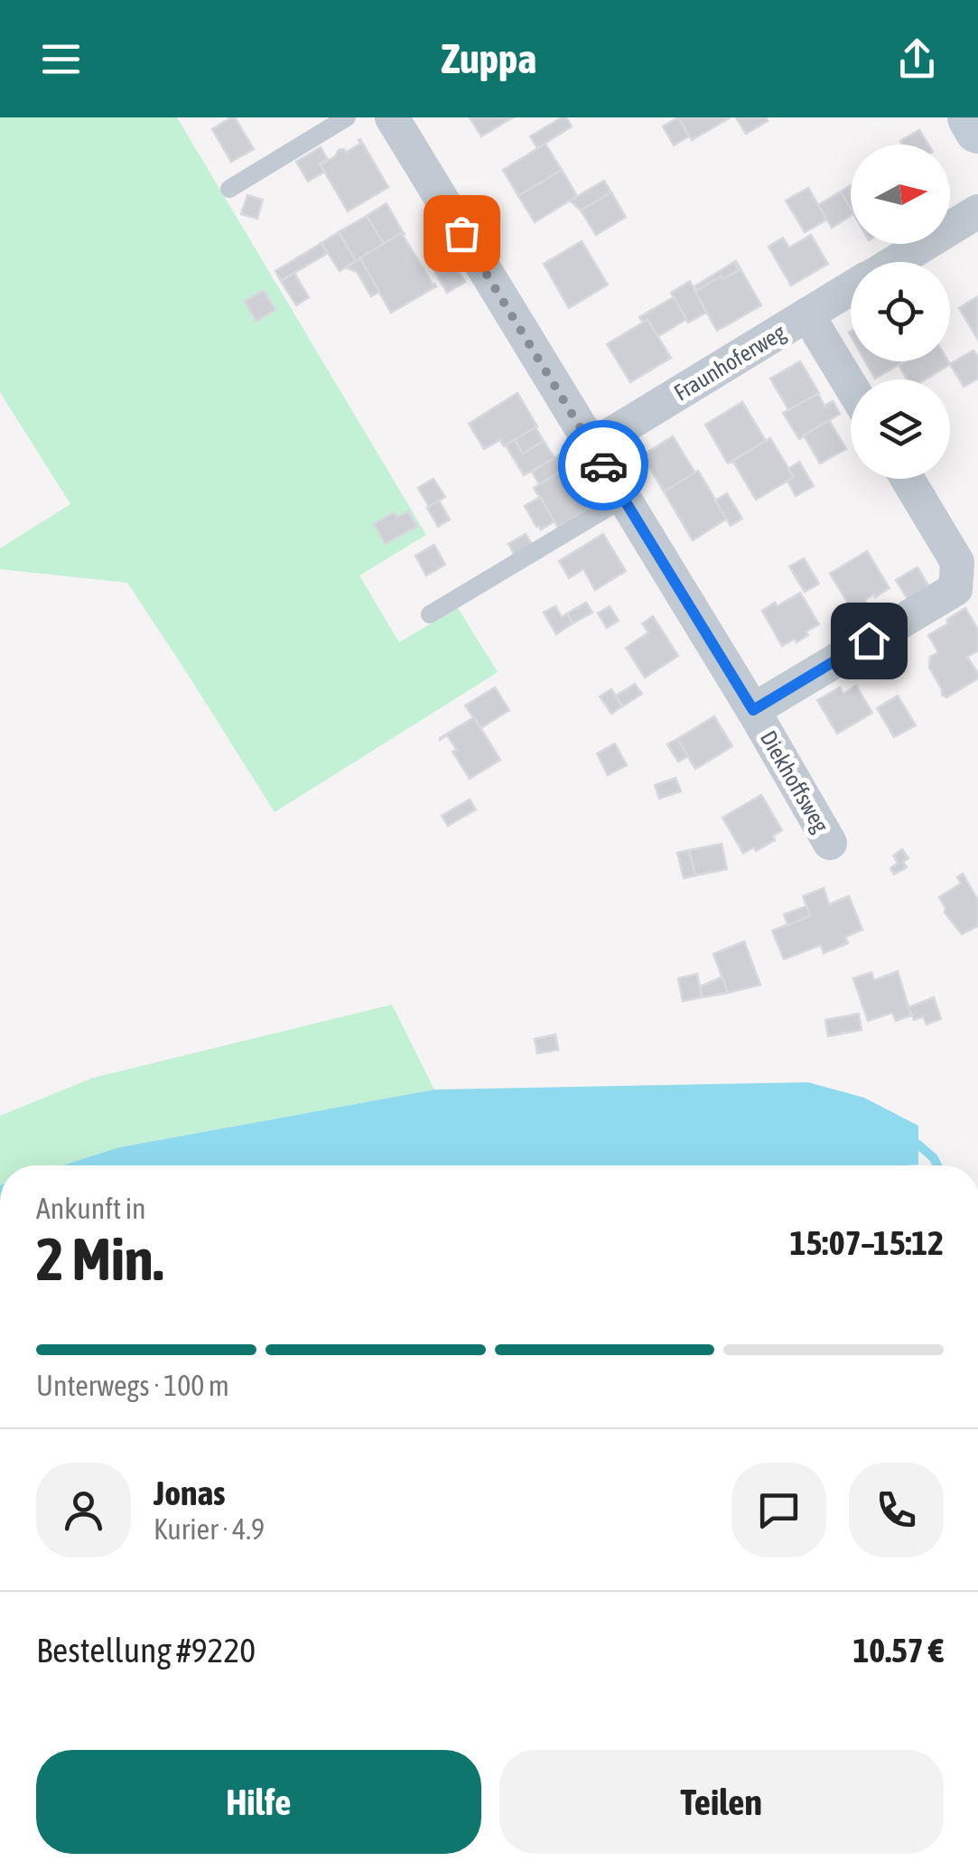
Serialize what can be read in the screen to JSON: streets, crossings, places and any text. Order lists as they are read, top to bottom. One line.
{"streets":{"street":["Fraunhoferweg","Diekhoffsweg"]},"crossings":[["Fraunhoferweg","Diekhoffsweg"]],"north":"right","page":{"header":"Zuppa","heading":["2 Min.","Ankunft in","15:07–15:12"],"panel":["Jonas","Kurier · 4.9","Bestellung #9220","10.57 €"],"bar":"Unterwegs · 100 m","buttons":["Hilfe","Teilen"]}}
